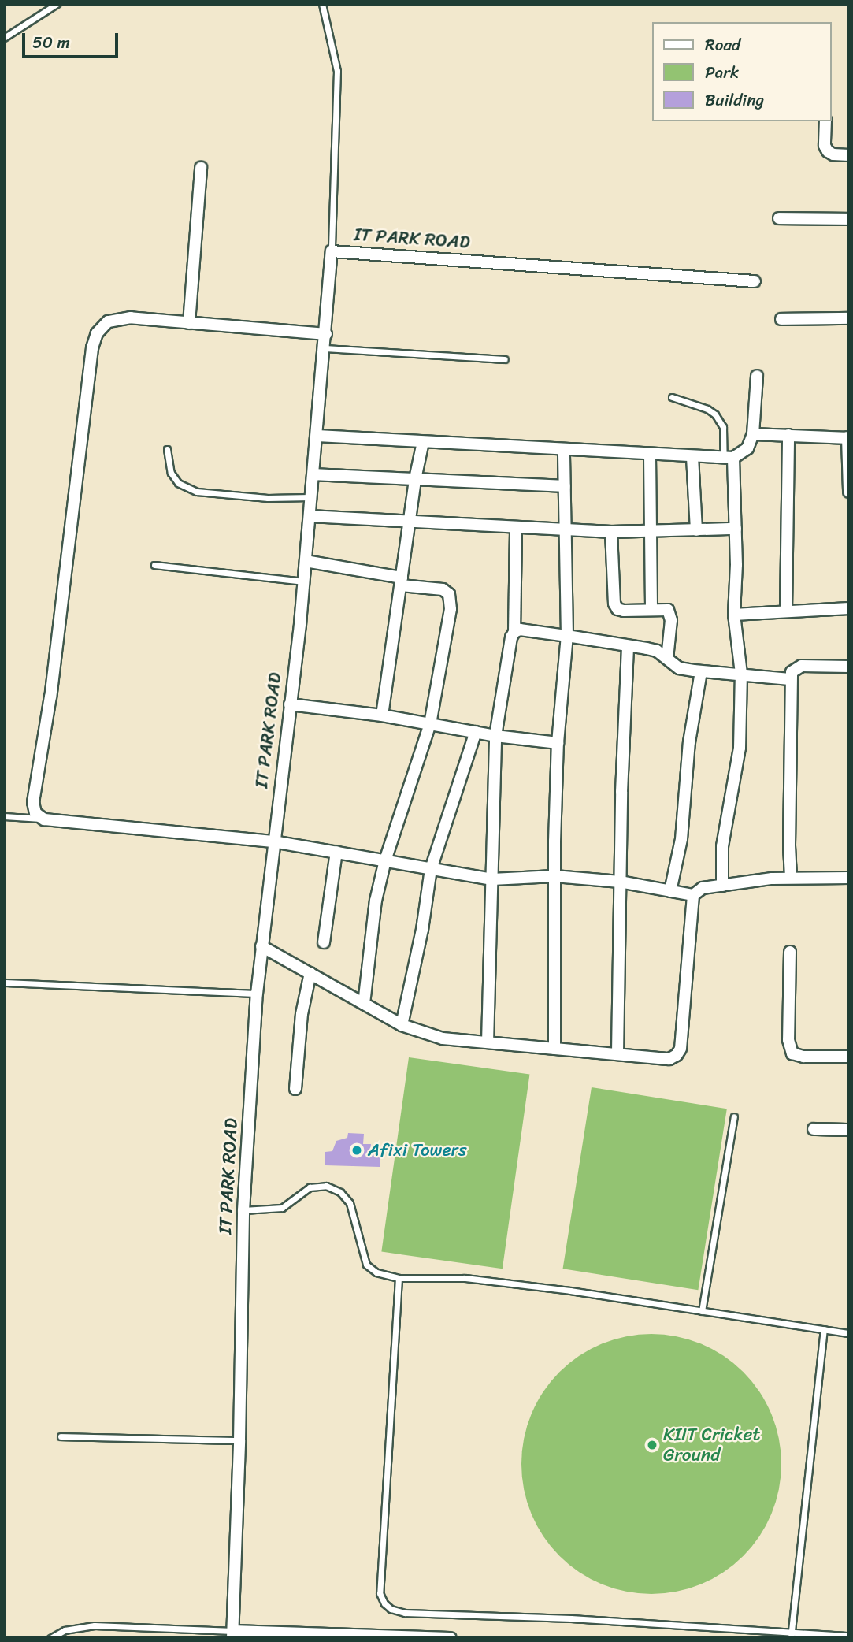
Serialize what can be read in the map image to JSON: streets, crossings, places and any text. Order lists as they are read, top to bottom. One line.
{"streets":{"street":["IT PARK ROAD"]},"places":["Afixi Towers","KIIT Cricket Ground"],"legend":["Road","Park","Building"],"scale_bar":"50 m"}
